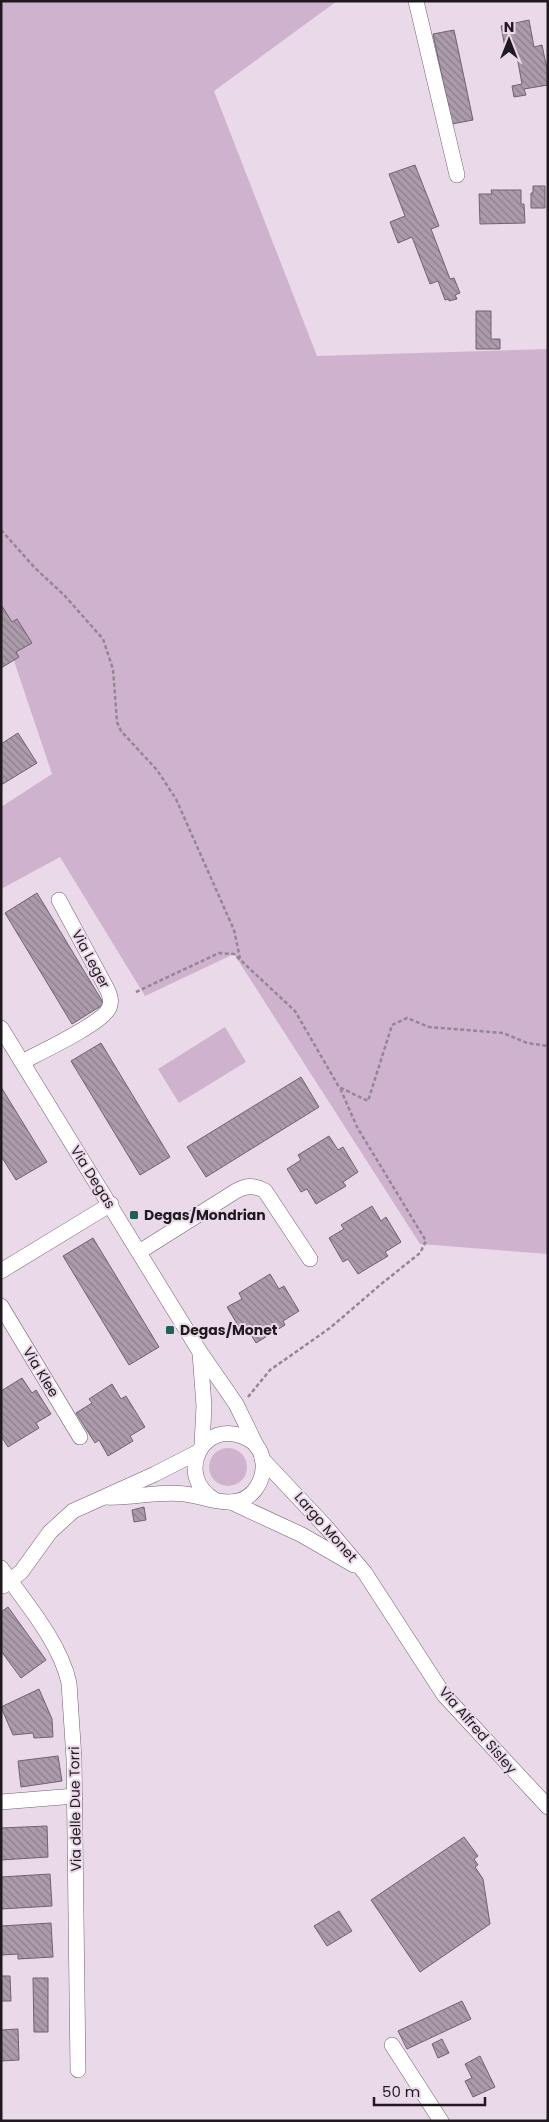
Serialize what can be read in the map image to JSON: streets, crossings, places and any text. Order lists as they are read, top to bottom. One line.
{"streets":{"street":["Via Leger","Via Degas","Via Klee","Largo Monet","Via Alfred Sisley","Via delle Due Torri"]},"crossings":[["Via Leger","Via Degas"],["Via Degas","Largo Monet"],["Largo Monet","Via Alfred Sisley"]],"places":{"transit":["Degas/Mondrian","Degas/Monet"]},"scale_bar":"50 m","north":"top"}
